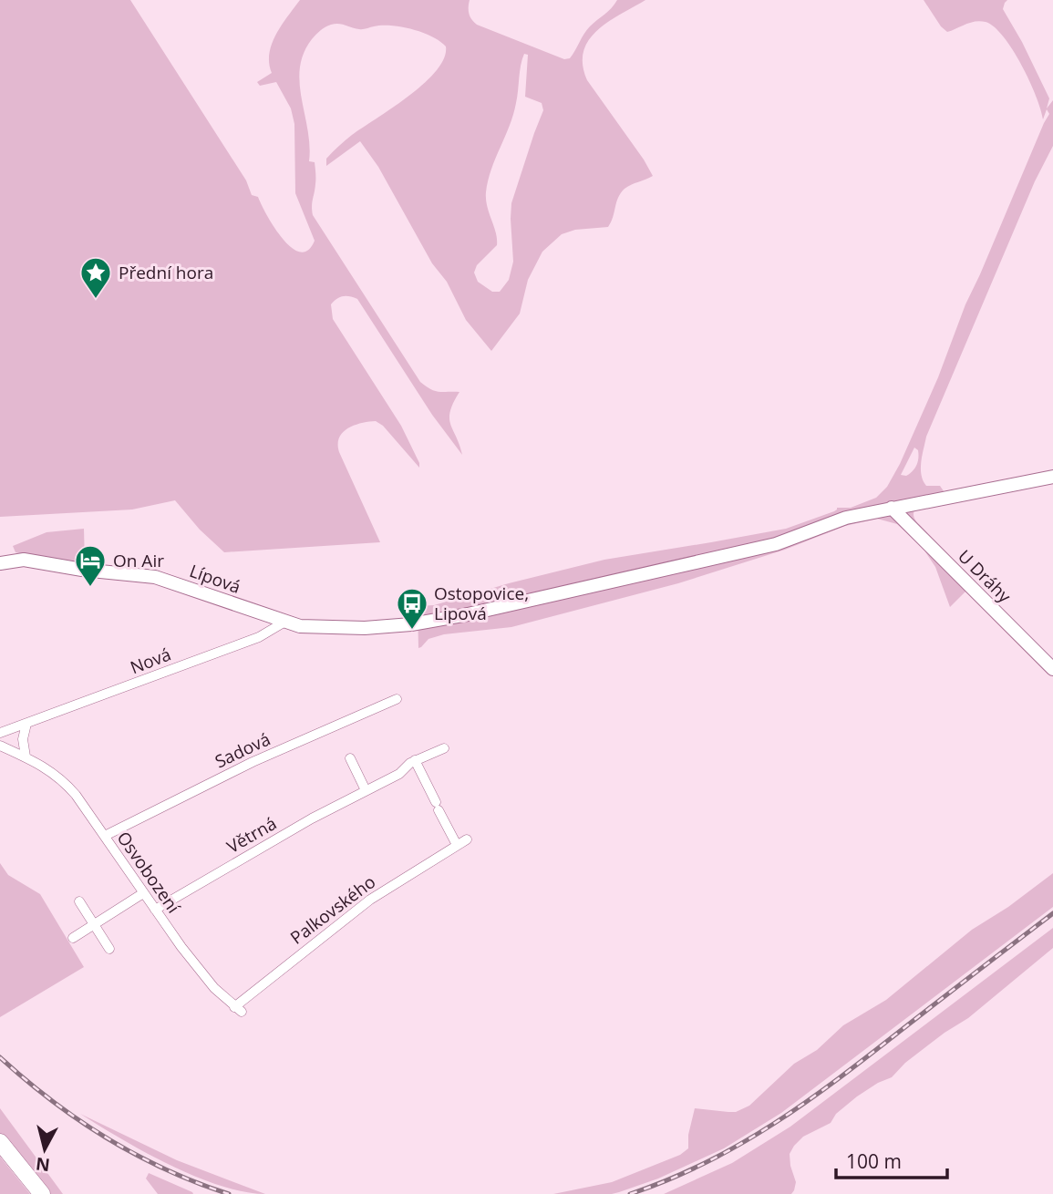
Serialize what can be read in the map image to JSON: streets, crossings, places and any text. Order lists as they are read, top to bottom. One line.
{"streets":{"street":["U Dráhy","Lípová","Nová","Sadová","Větrná","Osvobození","Palkovského"]},"crossings":[["U Dráhy","Lípová"],["Lípová","Nová"],["Sadová","Osvobození"],["Větrná","Osvobození"],["Osvobození","Palkovského"]],"places":{"place":["Přední hora"],"hotel":["On Air"],"bus stop":["Ostopovice, Lipová"]},"scale_bar":"100 m","north":"bottom"}
